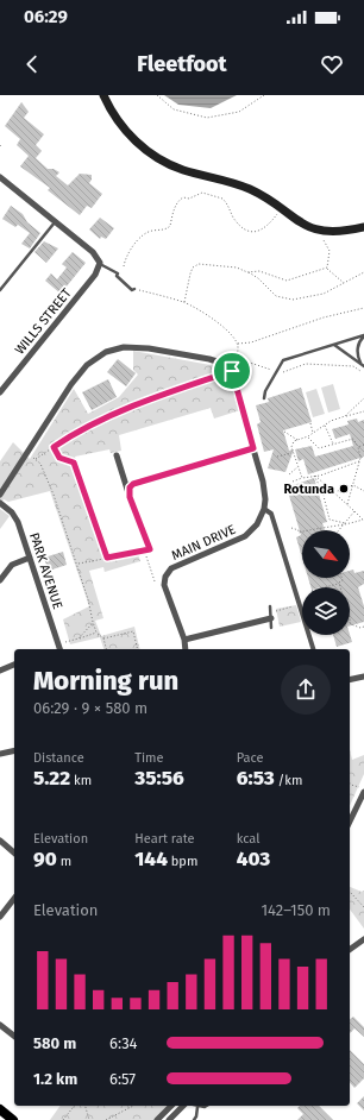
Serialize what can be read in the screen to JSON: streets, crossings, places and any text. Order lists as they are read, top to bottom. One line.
{"streets":{"street":["WILLS STREET","MAIN DRIVE","PARK AVENUE"]},"places":["Rotunda"],"north":"bottom right","page":{"status":"06:29","header":"Fleetfoot","heading":["Morning run","06:29 · 9 × 580 m"],"stats":[["Distance","5.22 km"],["Time","35:56"],["Pace","6:53 /km"],["Elevation","90 m"],["Heart rate","144 bpm"],["kcal","403"]],"chart":["Elevation","142–150 m"],"list":[{"name":"580 m","note":"6:34"},{"name":"1.2 km","note":"6:57"}]}}
